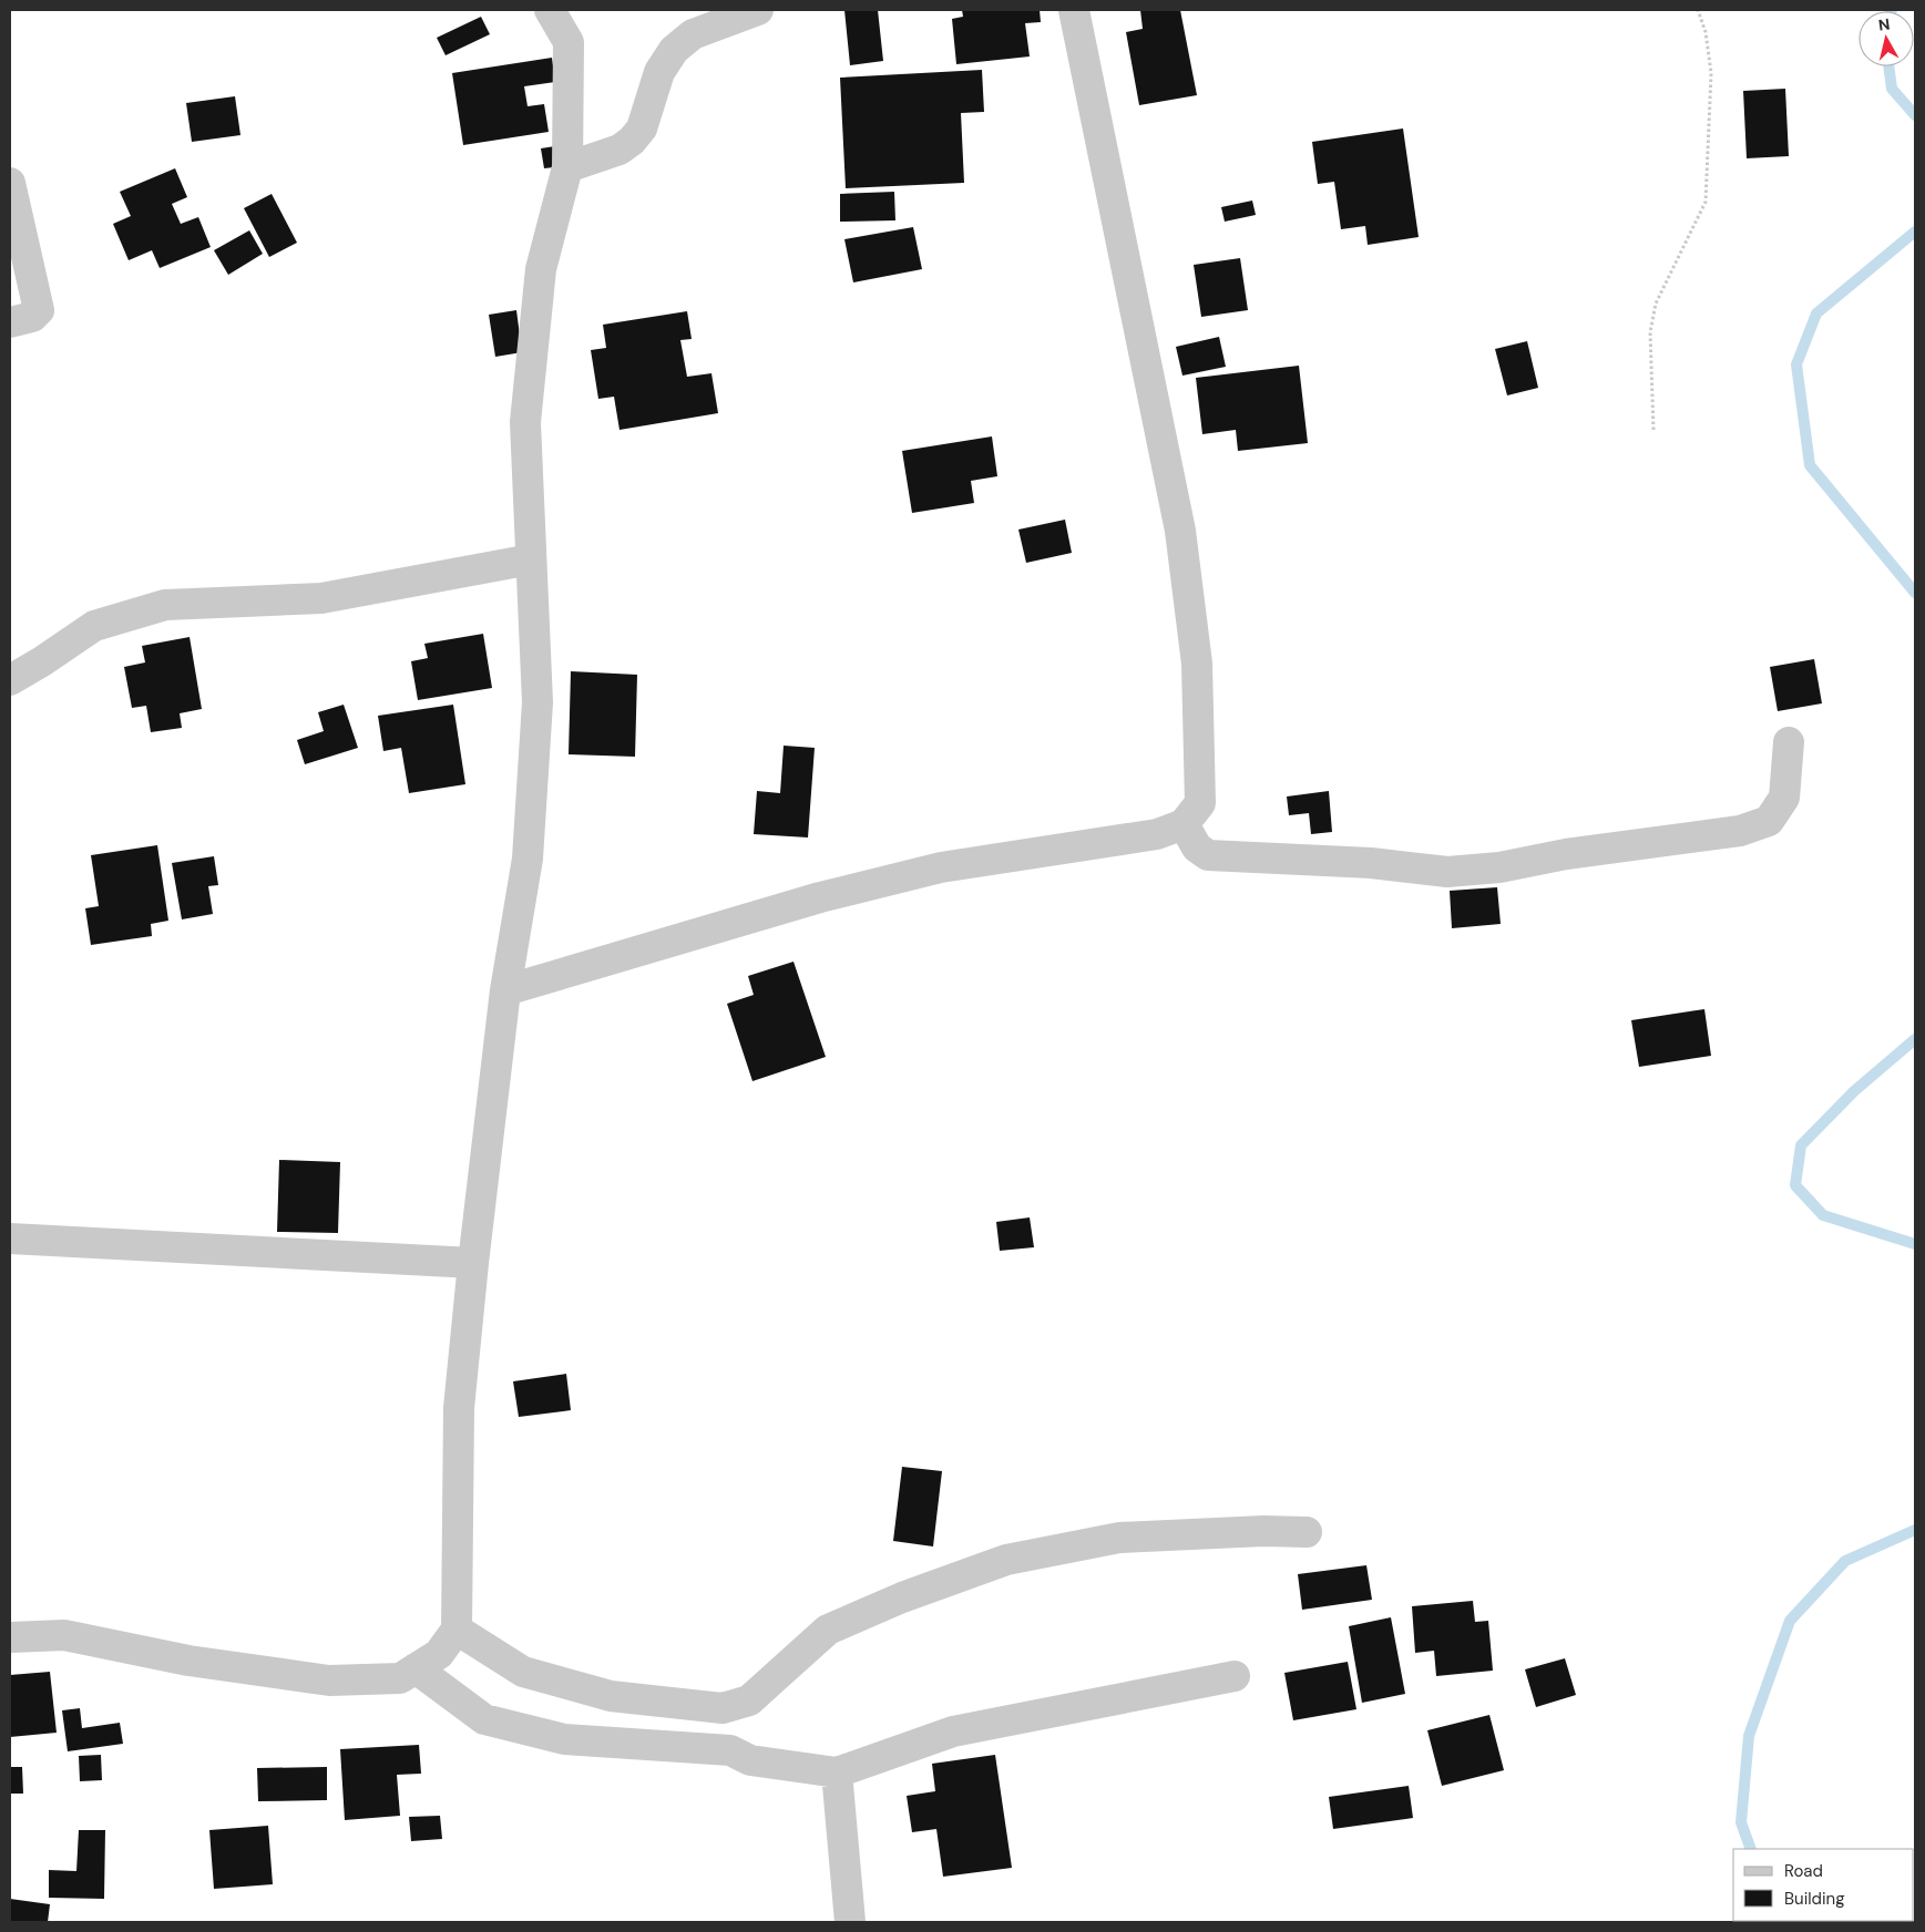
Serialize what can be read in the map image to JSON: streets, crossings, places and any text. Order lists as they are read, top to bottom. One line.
{"legend":["Road","Building"],"north":"top"}
